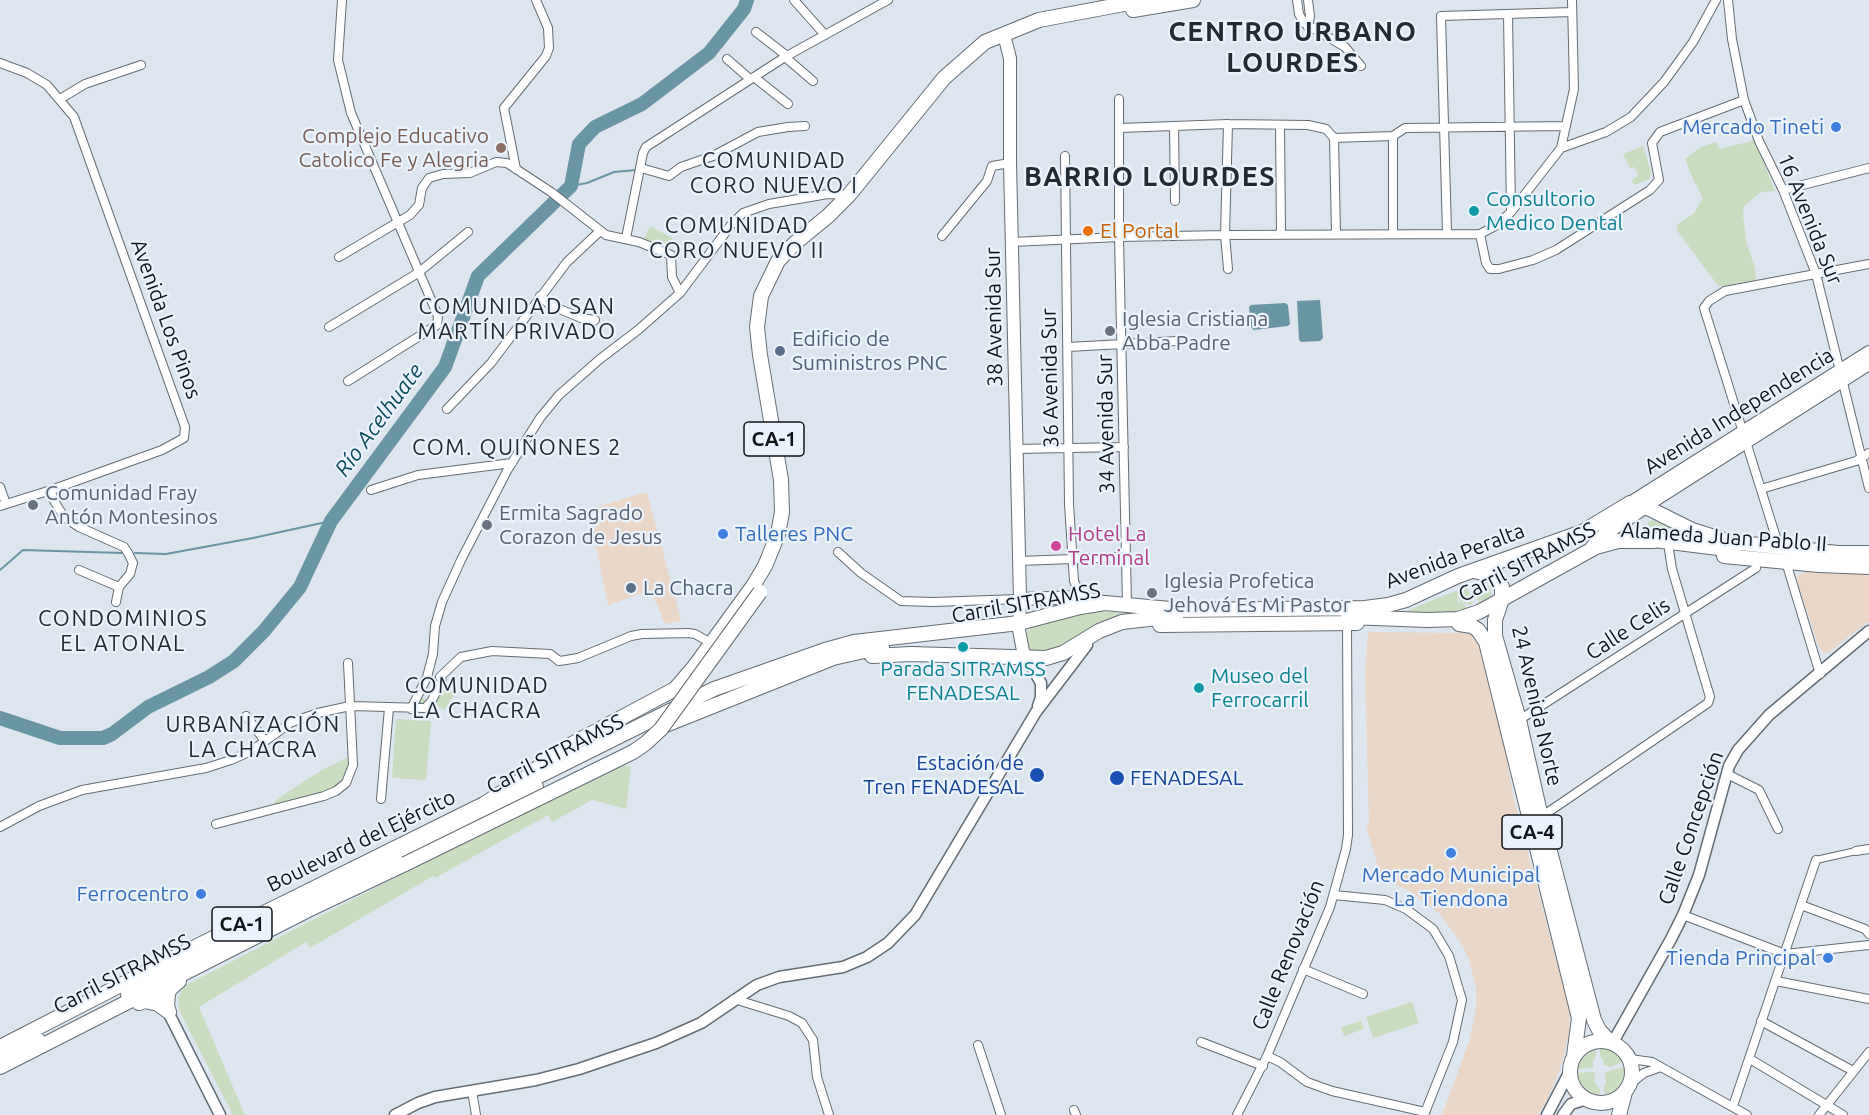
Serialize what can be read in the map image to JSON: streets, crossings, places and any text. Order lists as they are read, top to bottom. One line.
{"streets":{"main road":["38 Avenida Sur","Avenida Independencia","CA-1","Alameda Juan Pablo II","Avenida Peralta","Carril SITRAMSS","24 Avenida Norte","CA-4","Boulevard del Ejército"],"street":["16 Avenida Sur","Avenida Los Pinos","36 Avenida Sur","34 Avenida Sur","Calle Celis","Calle Concepción","Calle Renovación"]},"crossings":[["16 Avenida Sur","Avenida Independencia"],["38 Avenida Sur","CA-1"],["38 Avenida Sur","Avenida Peralta"],["38 Avenida Sur","Boulevard del Ejército"],["36 Avenida Sur","Avenida Peralta"],["Avenida Independencia","Alameda Juan Pablo II"],["Avenida Independencia","Avenida Peralta"],["34 Avenida Sur","Avenida Peralta"],["CA-1","Boulevard del Ejército"],["Alameda Juan Pablo II","Avenida Peralta"],["Avenida Peralta","Carril SITRAMSS"],["Avenida Peralta","24 Avenida Norte"],["Avenida Peralta","Boulevard del Ejército"],["Avenida Peralta","Calle Renovación"],["Carril SITRAMSS","24 Avenida Norte"],["Carril SITRAMSS","Boulevard del Ejército"],["Carril SITRAMSS","Calle Renovación"],["Calle Celis","24 Avenida Norte"],["24 Avenida Norte","Calle Concepción"],["24 Avenida Norte","CA-4"],["Calle Concepción","CA-4"]],"districts":["CENTRO URBANO LOURDES","COMUNIDAD CORO NUEVO I","BARRIO LOURDES","COMUNIDAD CORO NUEVO II","COMUNIDAD SAN MARTÍN PRIVADO","COM. QUIÑONES 2","CONDOMINIOS EL ATONAL","COMUNIDAD LA CHACRA","URBANIZACIÓN LA CHACRA"],"water":["Río Acelhuate"],"places":["Mercado Tineti","Complejo Educativo Catolico Fe y Alegria","Consultorio Medico Dental","El Portal","Iglesia Cristiana Abba Padre","Edificio de Suministros PNC","Comunidad Fray Antón Montesinos","Ermita Sagrado Corazon de Jesus","Talleres PNC","Hotel La Terminal","La Chacra","Iglesia Profetica Jehová Es Mi Pastor","Parada SITRAMSS FENADESAL","Museo del Ferrocarril","Estación de Tren FENADESAL","FENADESAL","Mercado Municipal La Tiendona","Ferrocentro","Tienda Principal"]}
